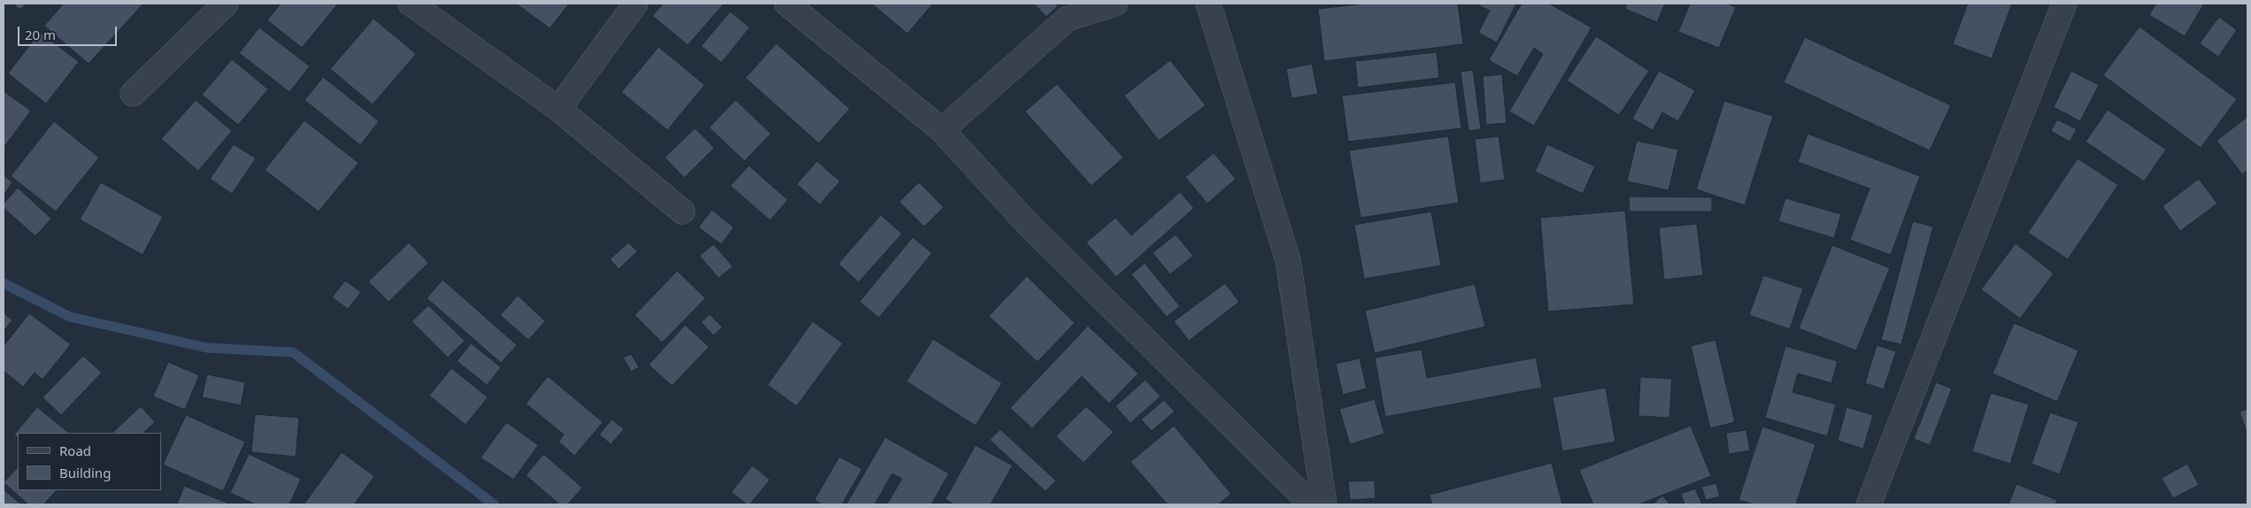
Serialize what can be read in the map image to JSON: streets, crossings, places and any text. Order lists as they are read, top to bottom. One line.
{"legend":["Road","Building"],"scale_bar":"20 m"}
